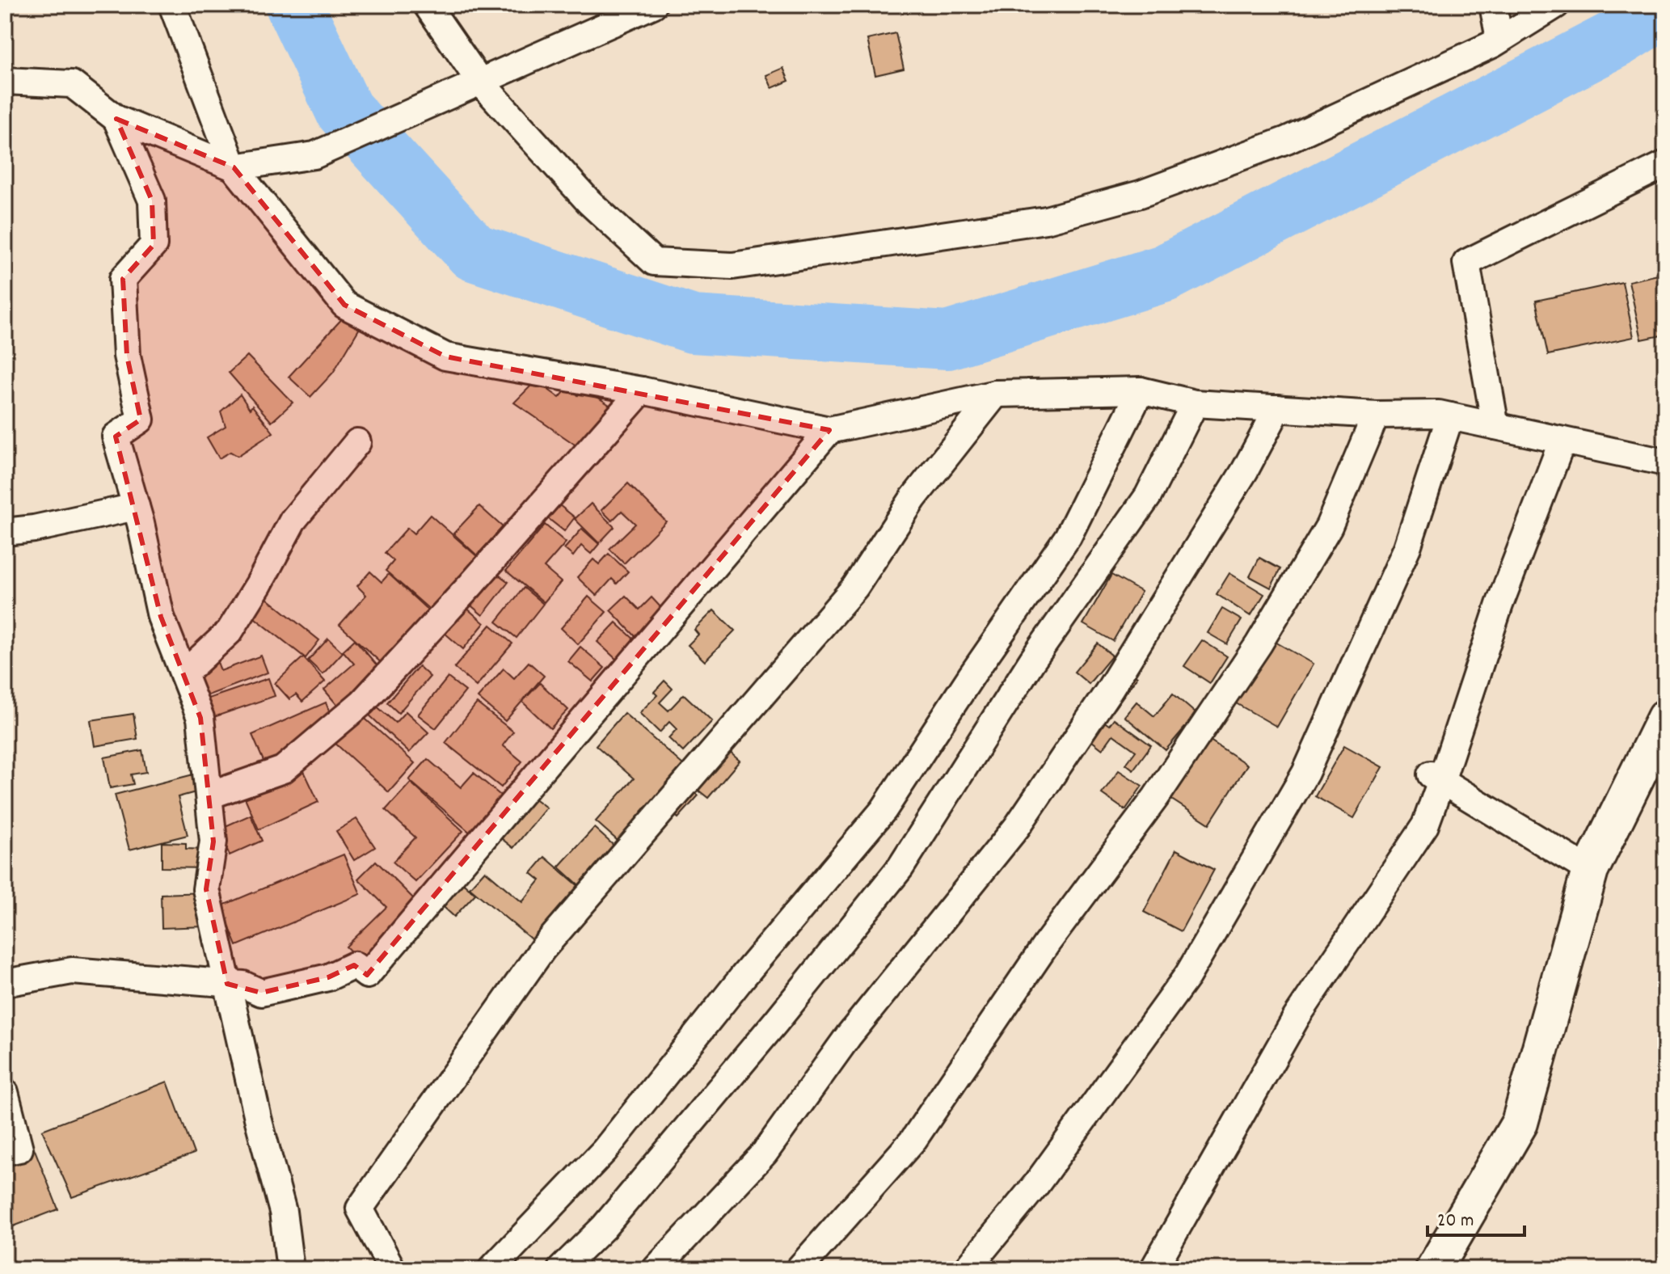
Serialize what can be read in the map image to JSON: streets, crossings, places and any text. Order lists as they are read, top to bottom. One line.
{"scale_bar":"20 m"}
